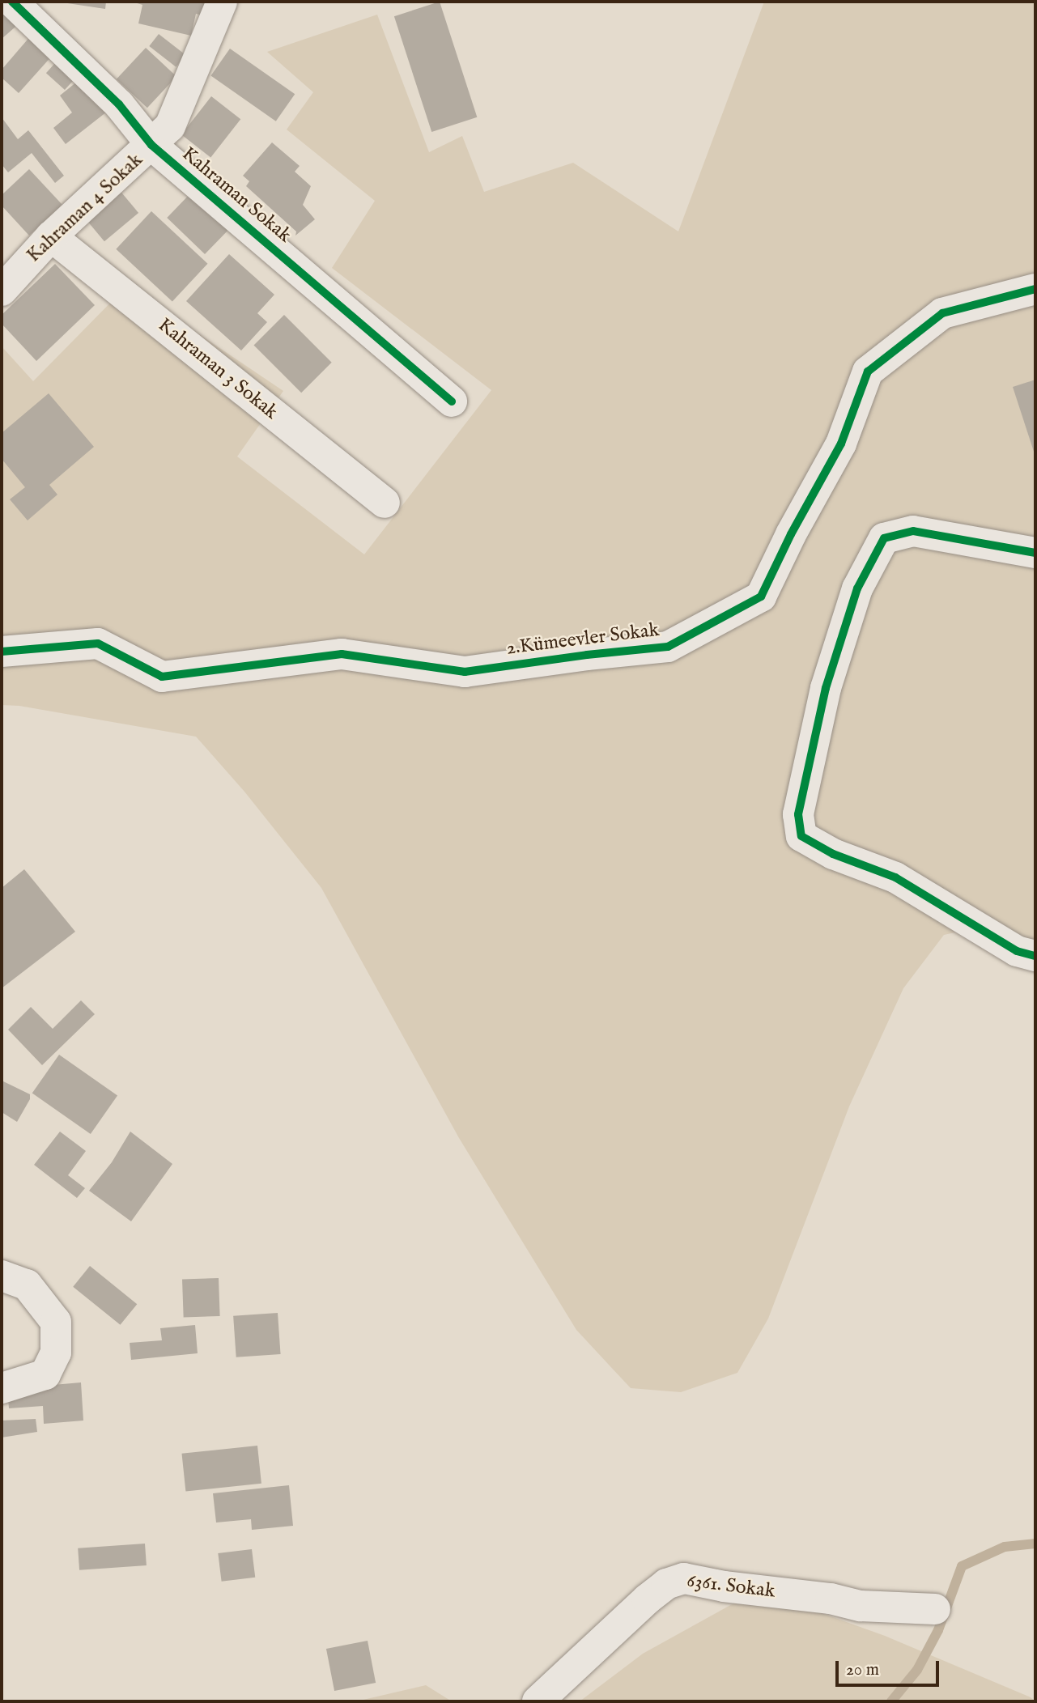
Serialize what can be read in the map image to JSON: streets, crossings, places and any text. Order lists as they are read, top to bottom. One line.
{"streets":{"street":["Kahraman Sokak","Kahraman 4 Sokak","Kahraman 3 Sokak","2.Kümeevler Sokak","6361. Sokak"]},"crossings":[["Kahraman Sokak","Kahraman 4 Sokak"],["Kahraman 4 Sokak","Kahraman 3 Sokak"]],"scale_bar":"20 m"}
